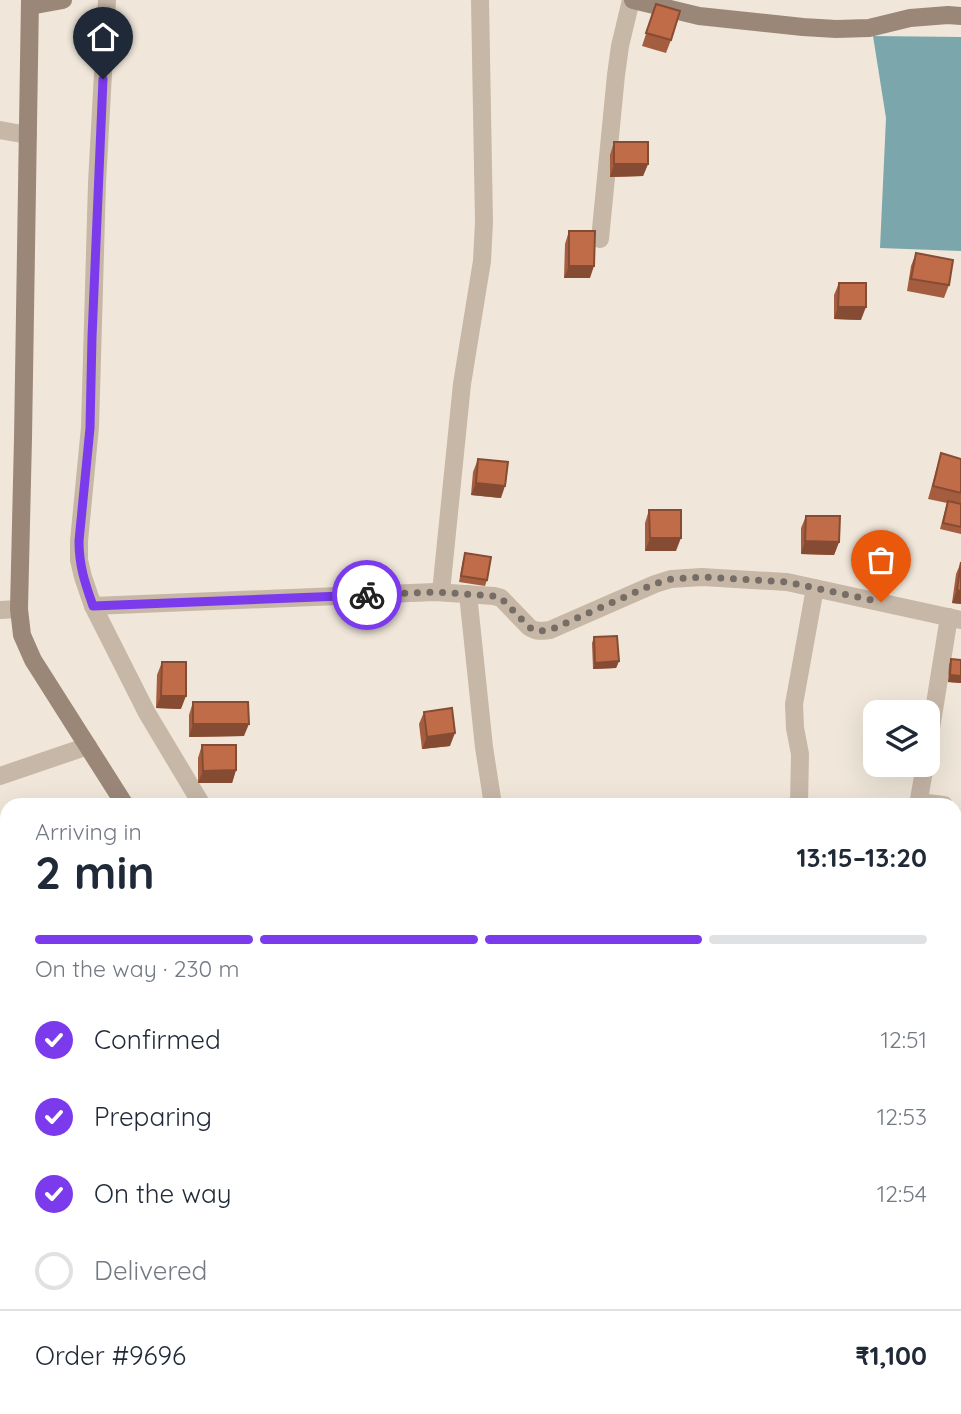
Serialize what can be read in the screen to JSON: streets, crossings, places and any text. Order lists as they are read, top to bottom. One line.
{"page":{"heading":["2 min","Arriving in","13:15–13:20"],"panel":["Order #9696","₹1,100"],"bar":"On the way · 230 m","list":[["Confirmed","12:51"],["Preparing","12:53"],["On the way","12:54"],"Delivered"]}}
